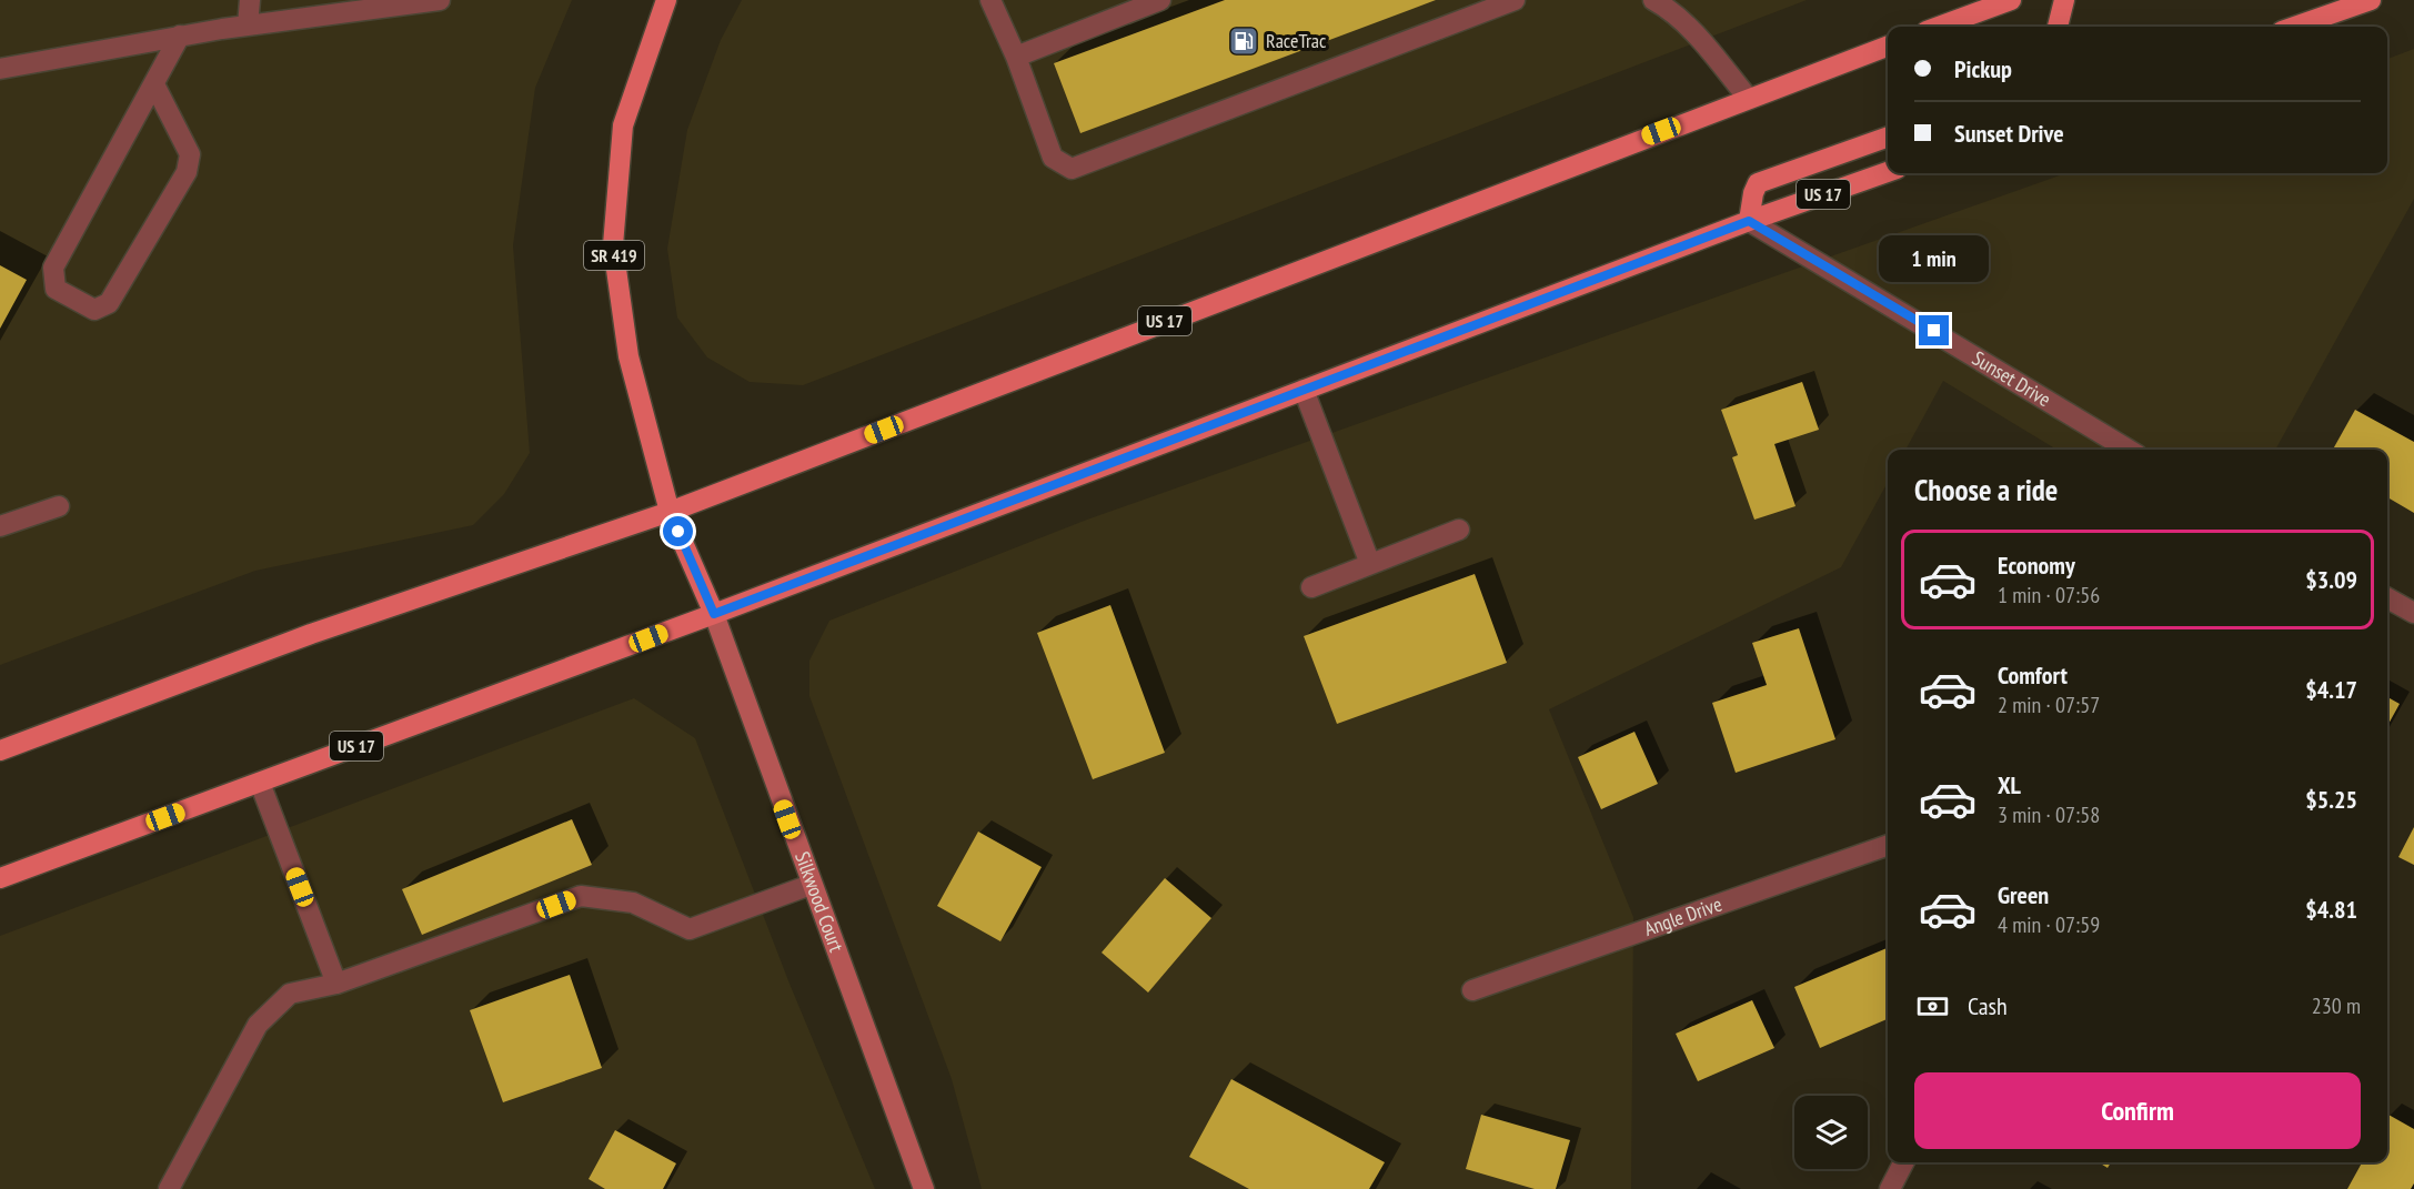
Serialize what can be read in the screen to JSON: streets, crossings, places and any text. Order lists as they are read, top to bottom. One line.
{"streets":{"main road":["US 17","SR 419","Silkwood Court"],"street":["Sunset Drive","Angle Drive"]},"crossings":[["US 17","SR 419"],["US 17","Sunset Drive"],["US 17","Silkwood Court"],["SR 419","Silkwood Court"]],"places":{"fuel station":["RaceTrac"]},"page":{"banner":["Pickup","Sunset Drive"],"bubble":"1 min","heading":"Choose a ride","list":[{"name":"Economy","note":"1 min · 07:56","value":"$3.09"},{"name":"Comfort","note":"2 min · 07:57","value":"$4.17"},{"name":"XL","note":"3 min · 07:58","value":"$5.25"},{"name":"Green","note":"4 min · 07:59","value":"$4.81"}],"pay":["Cash","230 m"],"buttons":"Confirm"}}
